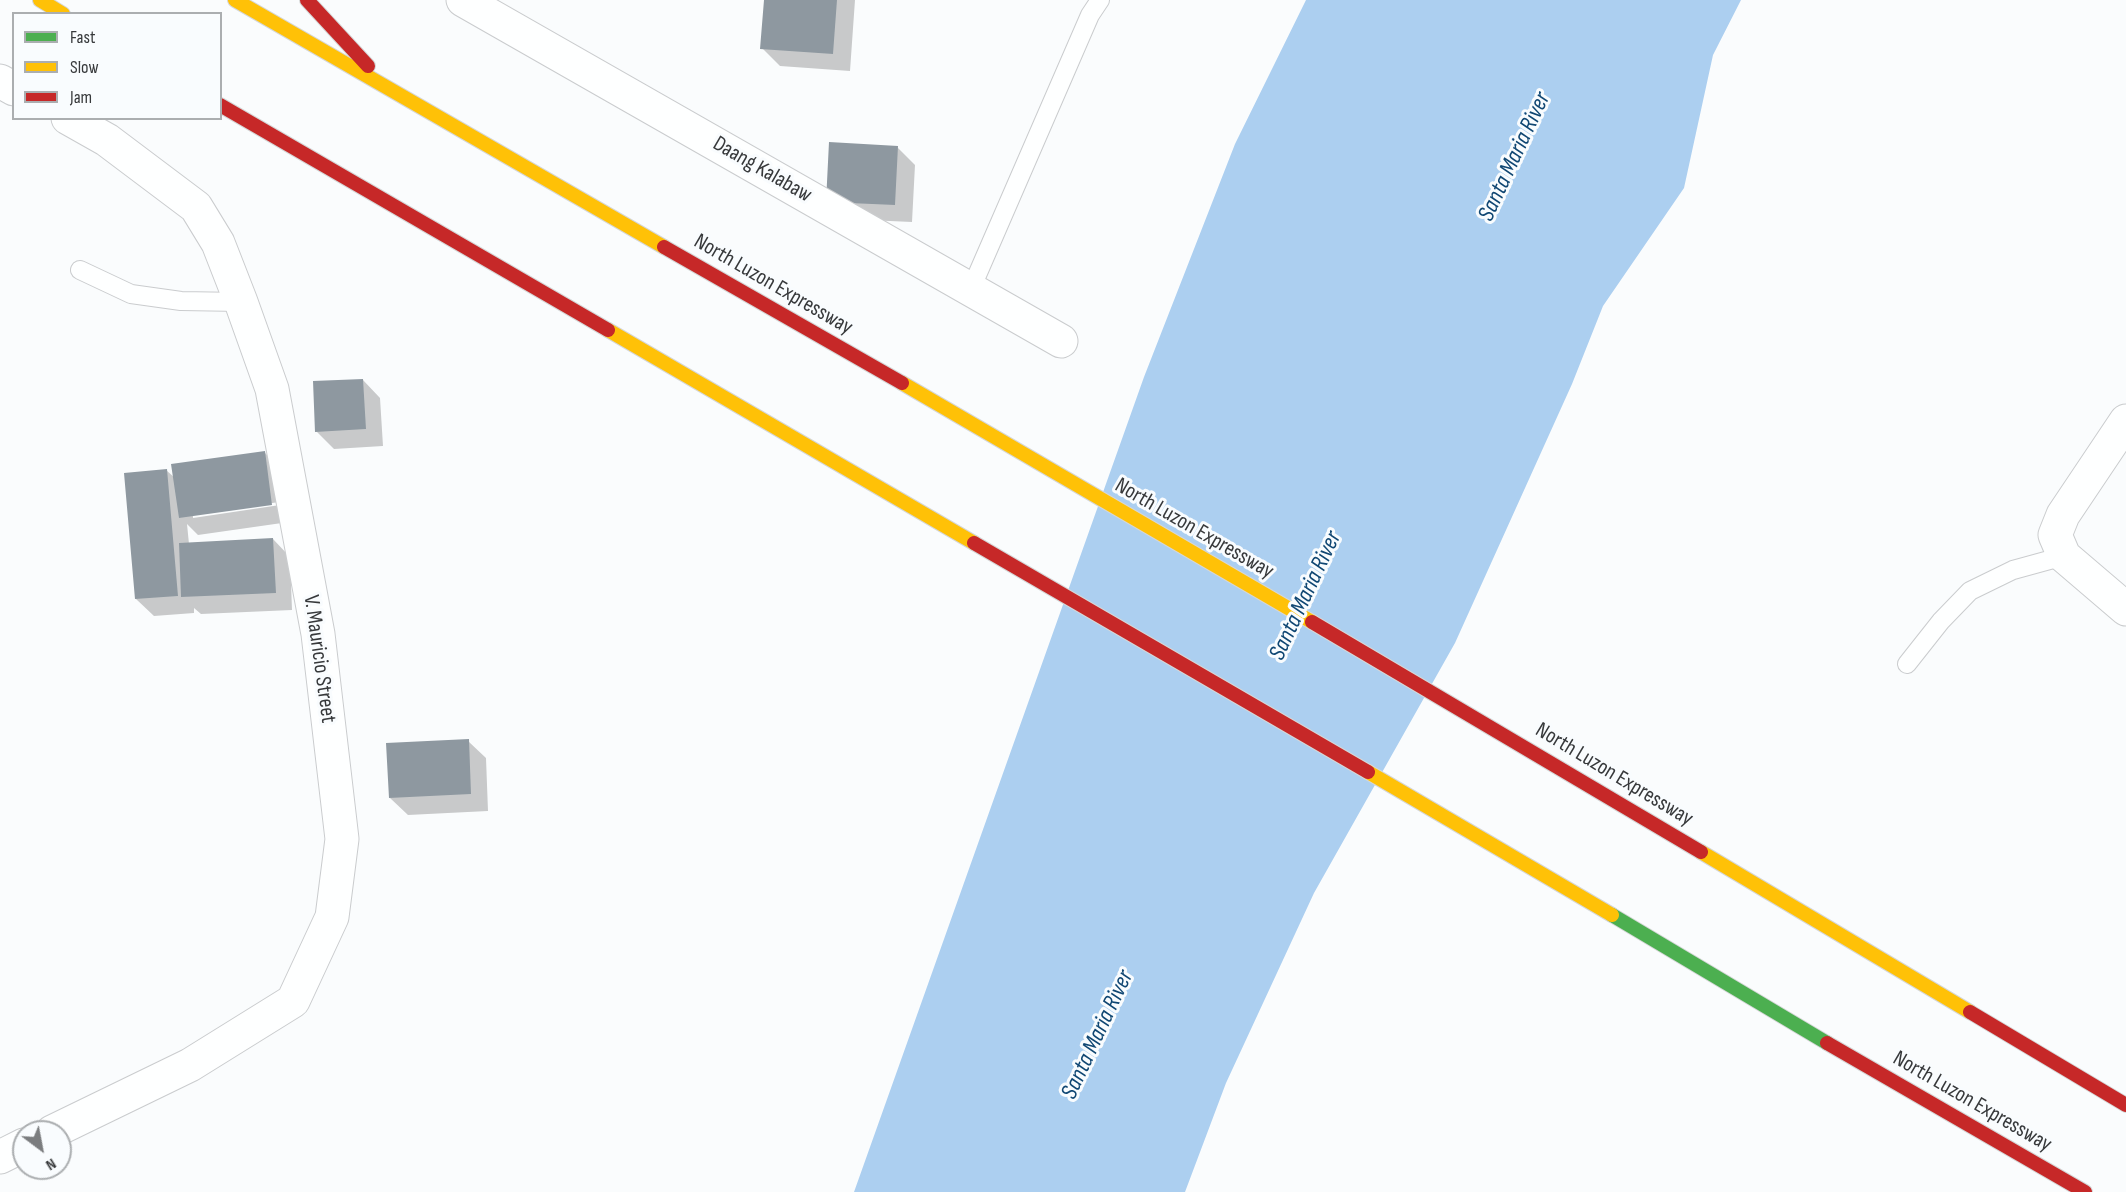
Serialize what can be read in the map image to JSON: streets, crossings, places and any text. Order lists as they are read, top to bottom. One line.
{"streets":{"highway":["North Luzon Expressway"],"street":["Daang Kalabaw","V. Mauricio Street"]},"water":["Santa Maria River"],"legend":["Fast","Slow","Jam"],"north":"bottom right"}
